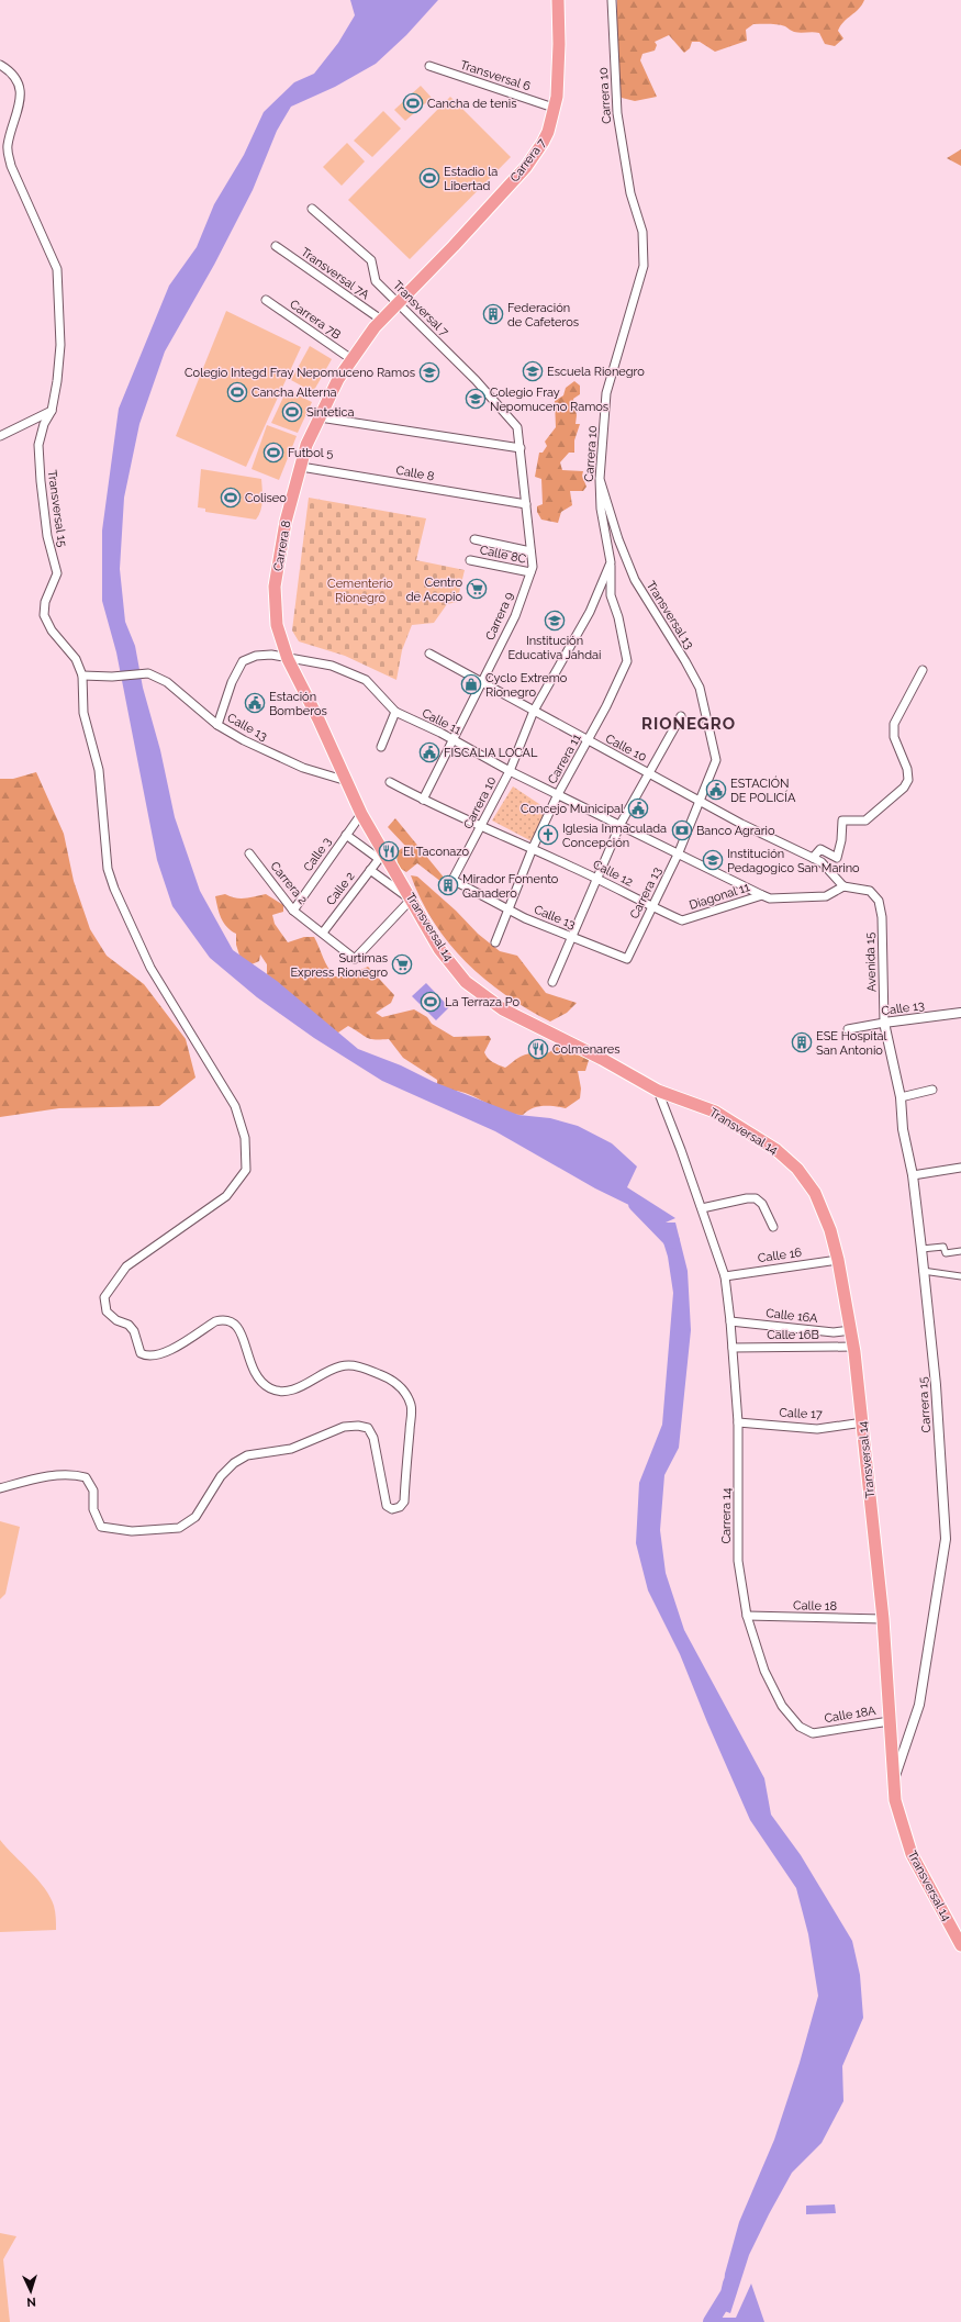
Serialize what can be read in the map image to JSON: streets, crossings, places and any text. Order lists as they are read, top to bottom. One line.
{"streets":{"highway":["Carrera 7","Carrera 8","Transversal 14"],"street":["Transversal 6","Carrera 10","Transversal 7A","Transversal 7","Carrera 7B","Calle 8","Transversal 15","Calle 8C","Transversal 13","Carrera 9","Calle 11","Calle 13","Calle 10","Carrera 11","Calle 3","Calle 12","Carrera 2","Calle 2","Carrera 13","Diagonal 11","Avenida 15","Calle 16","Calle 16A","Calle 16B","Carrera 15","Calle 17","Carrera 14","Calle 18","Calle 18A"]},"crossings":[["Transversal 6","Carrera 7"],["Carrera 10","Transversal 13"],["Carrera 10","Calle 11"],["Carrera 10","Calle 13"],["Carrera 10","Calle 10"],["Carrera 10","Carrera 11"],["Carrera 10","Calle 12"],["Carrera 7","Transversal 7"],["Carrera 7","Carrera 8"],["Transversal 7A","Carrera 8"],["Transversal 7","Carrera 8"],["Transversal 7","Carrera 9"],["Carrera 7B","Carrera 8"],["Calle 8","Carrera 8"],["Calle 8","Carrera 9"],["Transversal 15","Calle 13"],["Carrera 8","Transversal 14"],["Calle 8C","Carrera 9"],["Transversal 13","Carrera 13"],["Carrera 9","Calle 11"],["Carrera 9","Calle 10"],["Carrera 9","Calle 12"],["Calle 11","Calle 13"],["Calle 11","Carrera 11"],["Calle 11","Carrera 13"],["Calle 11","Diagonal 11"],["Calle 11","Transversal 14"],["Calle 13","Carrera 11"],["Calle 13","Carrera 13"],["Calle 13","Transversal 14"],["Calle 13","Avenida 15"],["Calle 13","Carrera 15"],["Calle 10","Carrera 11"],["Calle 10","Carrera 13"],["Calle 10","Avenida 15"],["Carrera 11","Calle 12"],["Calle 3","Carrera 2"],["Calle 3","Calle 2"],["Calle 3","Transversal 14"],["Calle 12","Carrera 13"],["Calle 12","Diagonal 11"],["Carrera 2","Calle 2"],["Carrera 2","Transversal 14"],["Transversal 14","Calle 16"],["Transversal 14","Calle 16A"],["Transversal 14","Calle 16B"],["Transversal 14","Carrera 15"],["Transversal 14","Calle 17"],["Transversal 14","Carrera 14"],["Transversal 14","Calle 18"],["Transversal 14","Calle 18A"],["Avenida 15","Carrera 15"],["Calle 16","Carrera 14"],["Calle 16A","Carrera 14"],["Calle 16B","Carrera 14"],["Calle 17","Carrera 14"],["Carrera 14","Calle 18"],["Carrera 14","Calle 18A"]],"districts":["RIONEGRO"],"parks":["Cementerio Rionegro"],"places":{"sports":["Cancha de tenis","Estadio la Libertad","Cancha Alterna","Sintetica","Futbol 5","Coliseo","La Terraza Po"],"building":["Federación de Cafeteros","Mirador Fomento Ganadero","ESE Hospital San Antonio"],"school or university":["Escuela Rionegro","Colegio Integd Fray Nepomuceno Ramos","Colegio Fray Nepomuceno Ramos","Institución Educativa Jahdai","Institución Pedagogico San Marino"],"supermarket":["Centro de Acopio","Surtimas Express Rionegro"],"shop":["Cyclo Extremo Rionegro"],"public building":["Estación Bomberos","FISCALIA LOCAL","ESTACIÓN DE POLICÍA","Concejo Municipal"],"bank":["Banco Agrario"],"church":["Iglesia Inmaculada Concepción"],"restaurant":["El Taconazo","Colmenares"]},"north":"bottom"}
